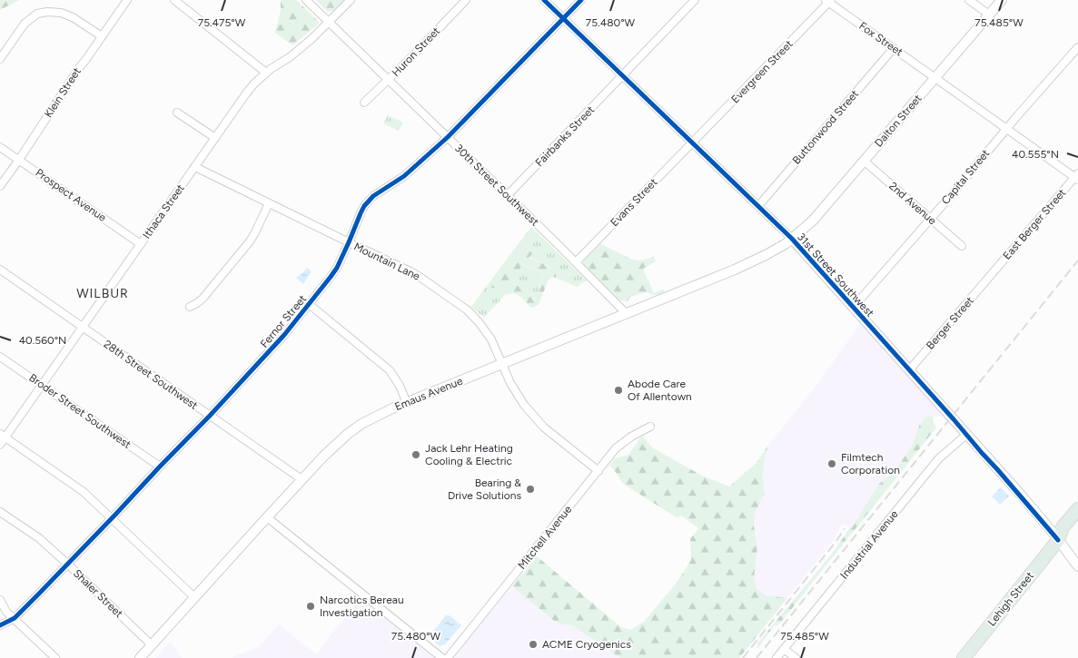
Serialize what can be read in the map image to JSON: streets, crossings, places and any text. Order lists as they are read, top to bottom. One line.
{"streets":{"highway":["Lehigh Street"],"main road":["Dalton Street","31st Street Southwest","Emaus Avenue"],"street":["Fox Street","Huron Street","Evergreen Street","Klein Street","Buttonwood Street","Fairbanks Street","Capital Street","30th Street Southwest","Prospect Avenue","Evans Street","2nd Avenue","Ithaca Street","East Berger Street","Mountain Lane","Fernor Street","Berger Street","28th Street Southwest","Broder Street Southwest","Mitchell Avenue","Industrial Avenue","Shaler Street"]},"crossings":[["Fox Street","Evergreen Street"],["Fox Street","Dalton Street"],["Fox Street","Buttonwood Street"],["Fox Street","Capital Street"],["Fox Street","East Berger Street"],["Huron Street","30th Street Southwest"],["Evergreen Street","Evans Street"],["Evergreen Street","31st Street Southwest"],["Klein Street","Prospect Avenue"],["Dalton Street","2nd Avenue"],["Dalton Street","31st Street Southwest"],["Dalton Street","Emaus Avenue"],["Buttonwood Street","31st Street Southwest"],["Fairbanks Street","30th Street Southwest"],["Fairbanks Street","31st Street Southwest"],["Capital Street","2nd Avenue"],["Capital Street","31st Street Southwest"],["30th Street Southwest","Evans Street"],["30th Street Southwest","Ithaca Street"],["30th Street Southwest","Fernor Street"],["30th Street Southwest","Emaus Avenue"],["Prospect Avenue","Ithaca Street"],["Evans Street","31st Street Southwest"],["Ithaca Street","Mountain Lane"],["Ithaca Street","28th Street Southwest"],["Ithaca Street","Broder Street Southwest"],["East Berger Street","Berger Street"],["Mountain Lane","Fernor Street"],["Mountain Lane","Emaus Avenue"],["Mountain Lane","Mitchell Avenue"],["31st Street Southwest","Fernor Street"],["31st Street Southwest","Berger Street"],["31st Street Southwest","Emaus Avenue"],["31st Street Southwest","Industrial Avenue"],["31st Street Southwest","Lehigh Street"],["Fernor Street","28th Street Southwest"],["Fernor Street","Broder Street Southwest"],["Fernor Street","Shaler Street"],["28th Street Southwest","Emaus Avenue"],["Emaus Avenue","Shaler Street"]],"districts":["WILBUR"],"places":["Abode Care Of Allentown","Jack Lehr Heating Cooling & Electric","Filmtech Corporation","Bearing & Drive Solutions","Narcotics Bereau Investigation","ACME Cryogenics"],"coordinates":["75.475°W","75.480°W","75.485°W","40.555°N","40.560°N"]}
